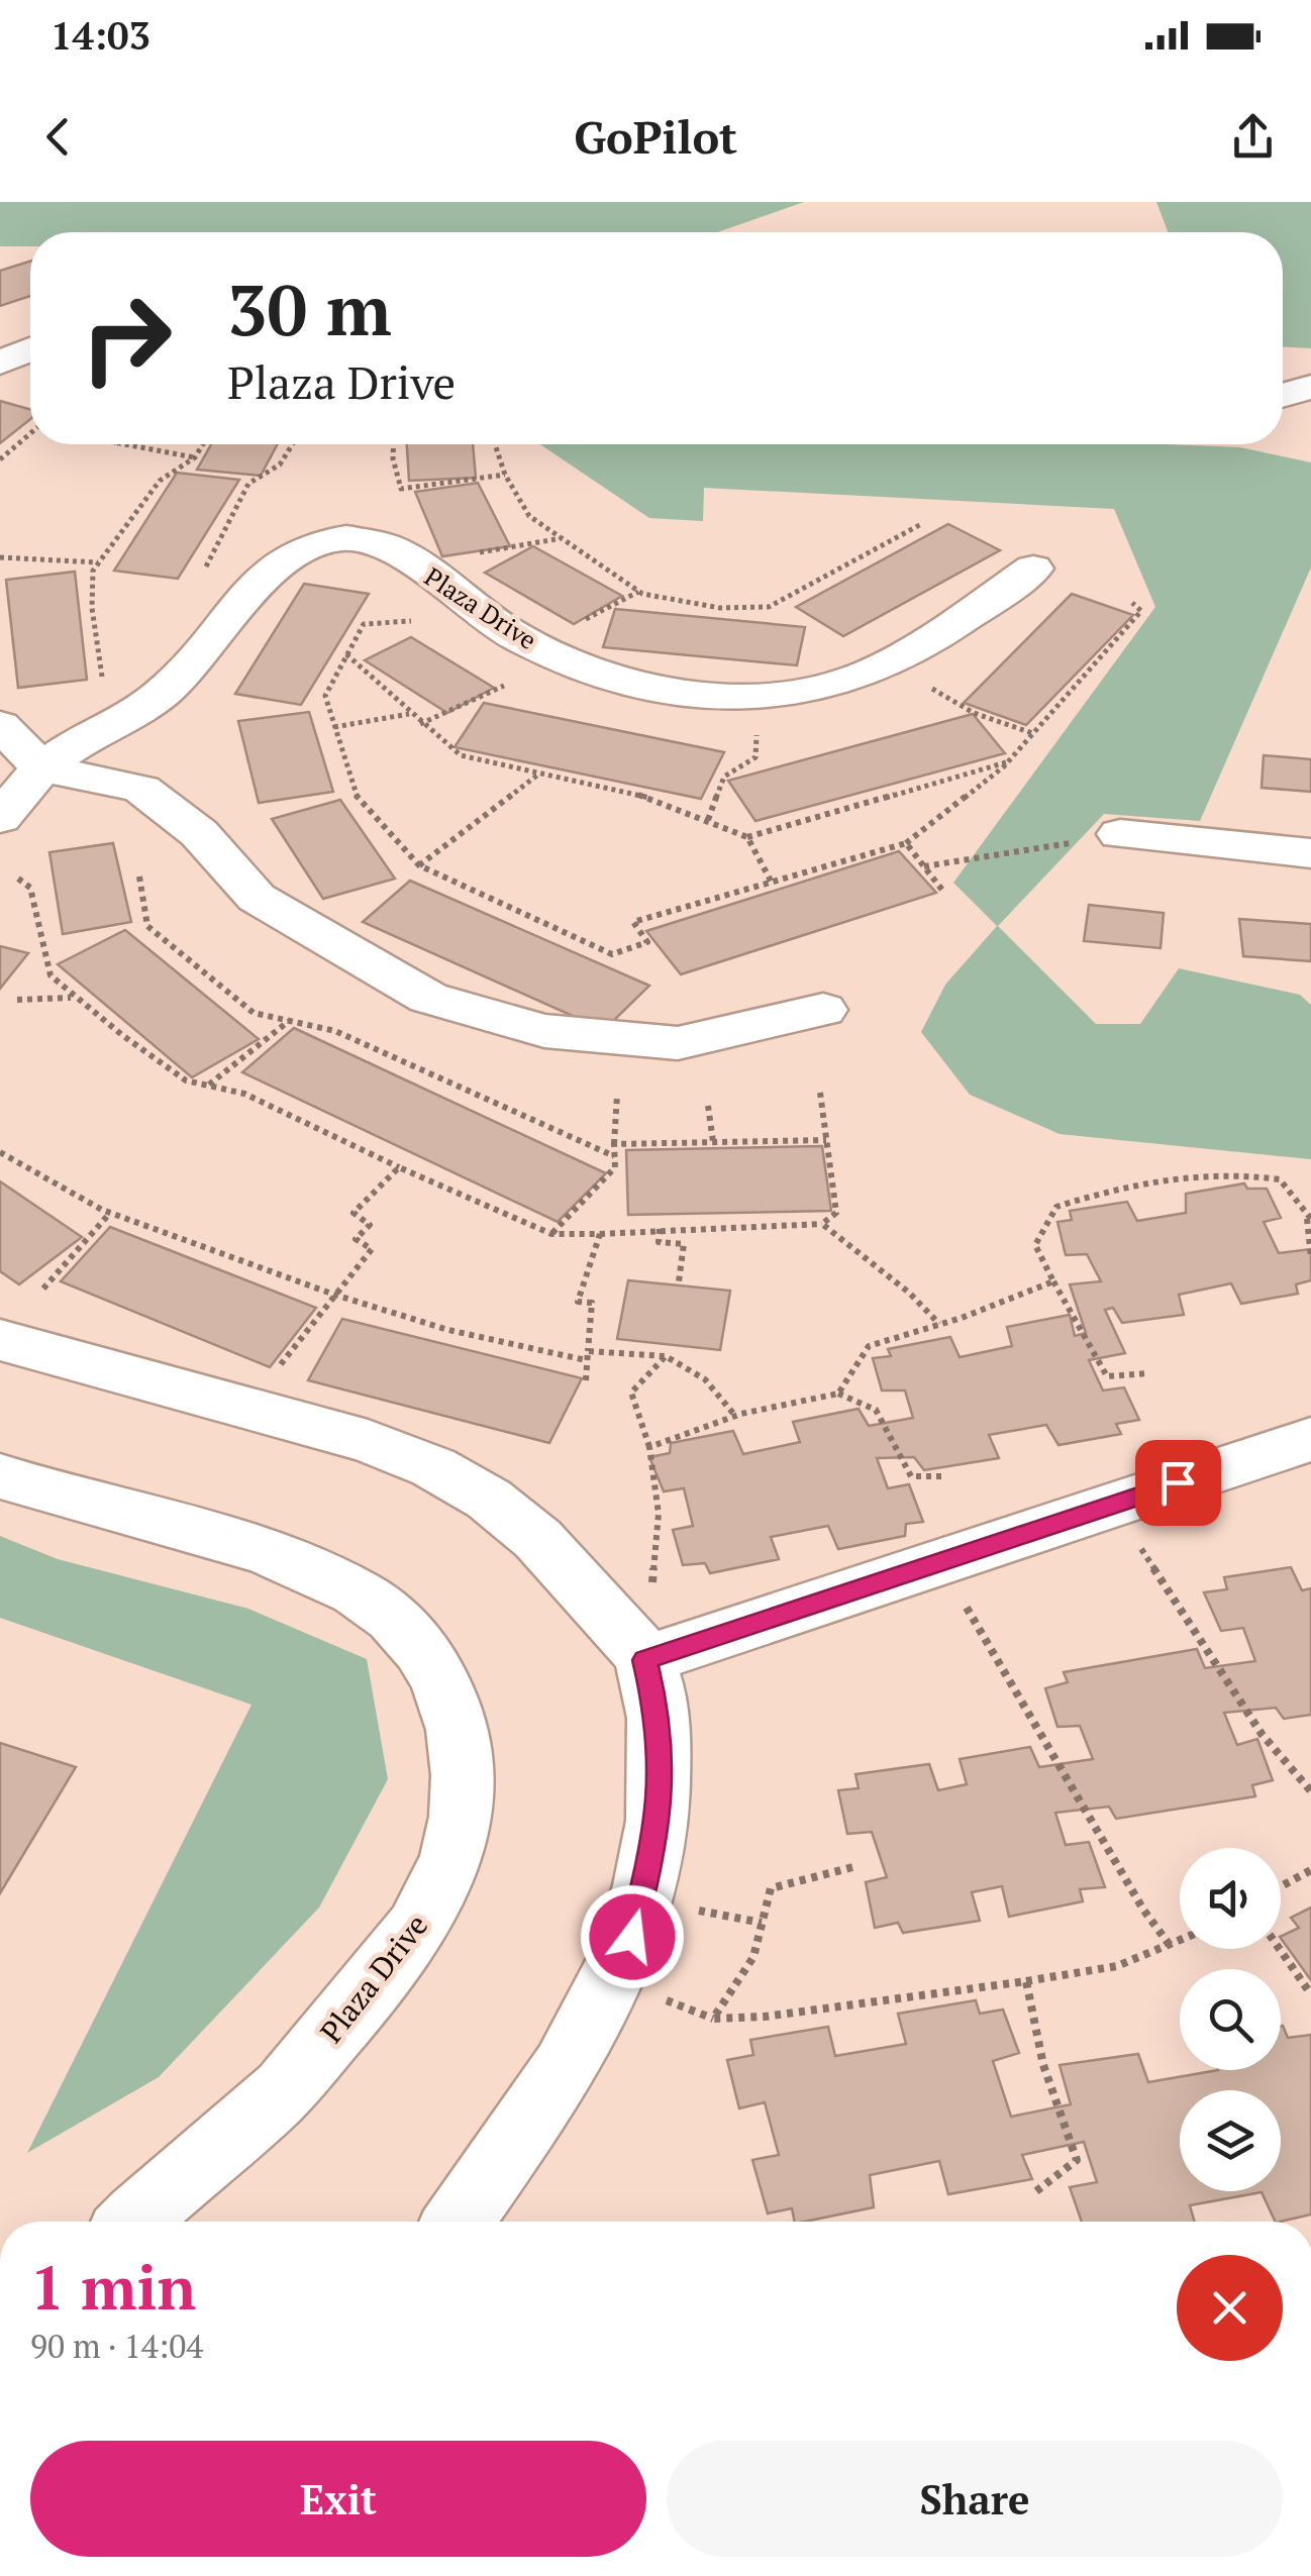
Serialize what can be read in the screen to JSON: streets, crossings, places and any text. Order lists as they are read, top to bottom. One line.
{"streets":{"street":["Plaza Drive"]},"page":{"status":"14:03","header":"GoPilot","turn":["30 m","Plaza Drive"],"heading":["1 min","90 m · 14:04"],"buttons":["Exit","Share"]}}
